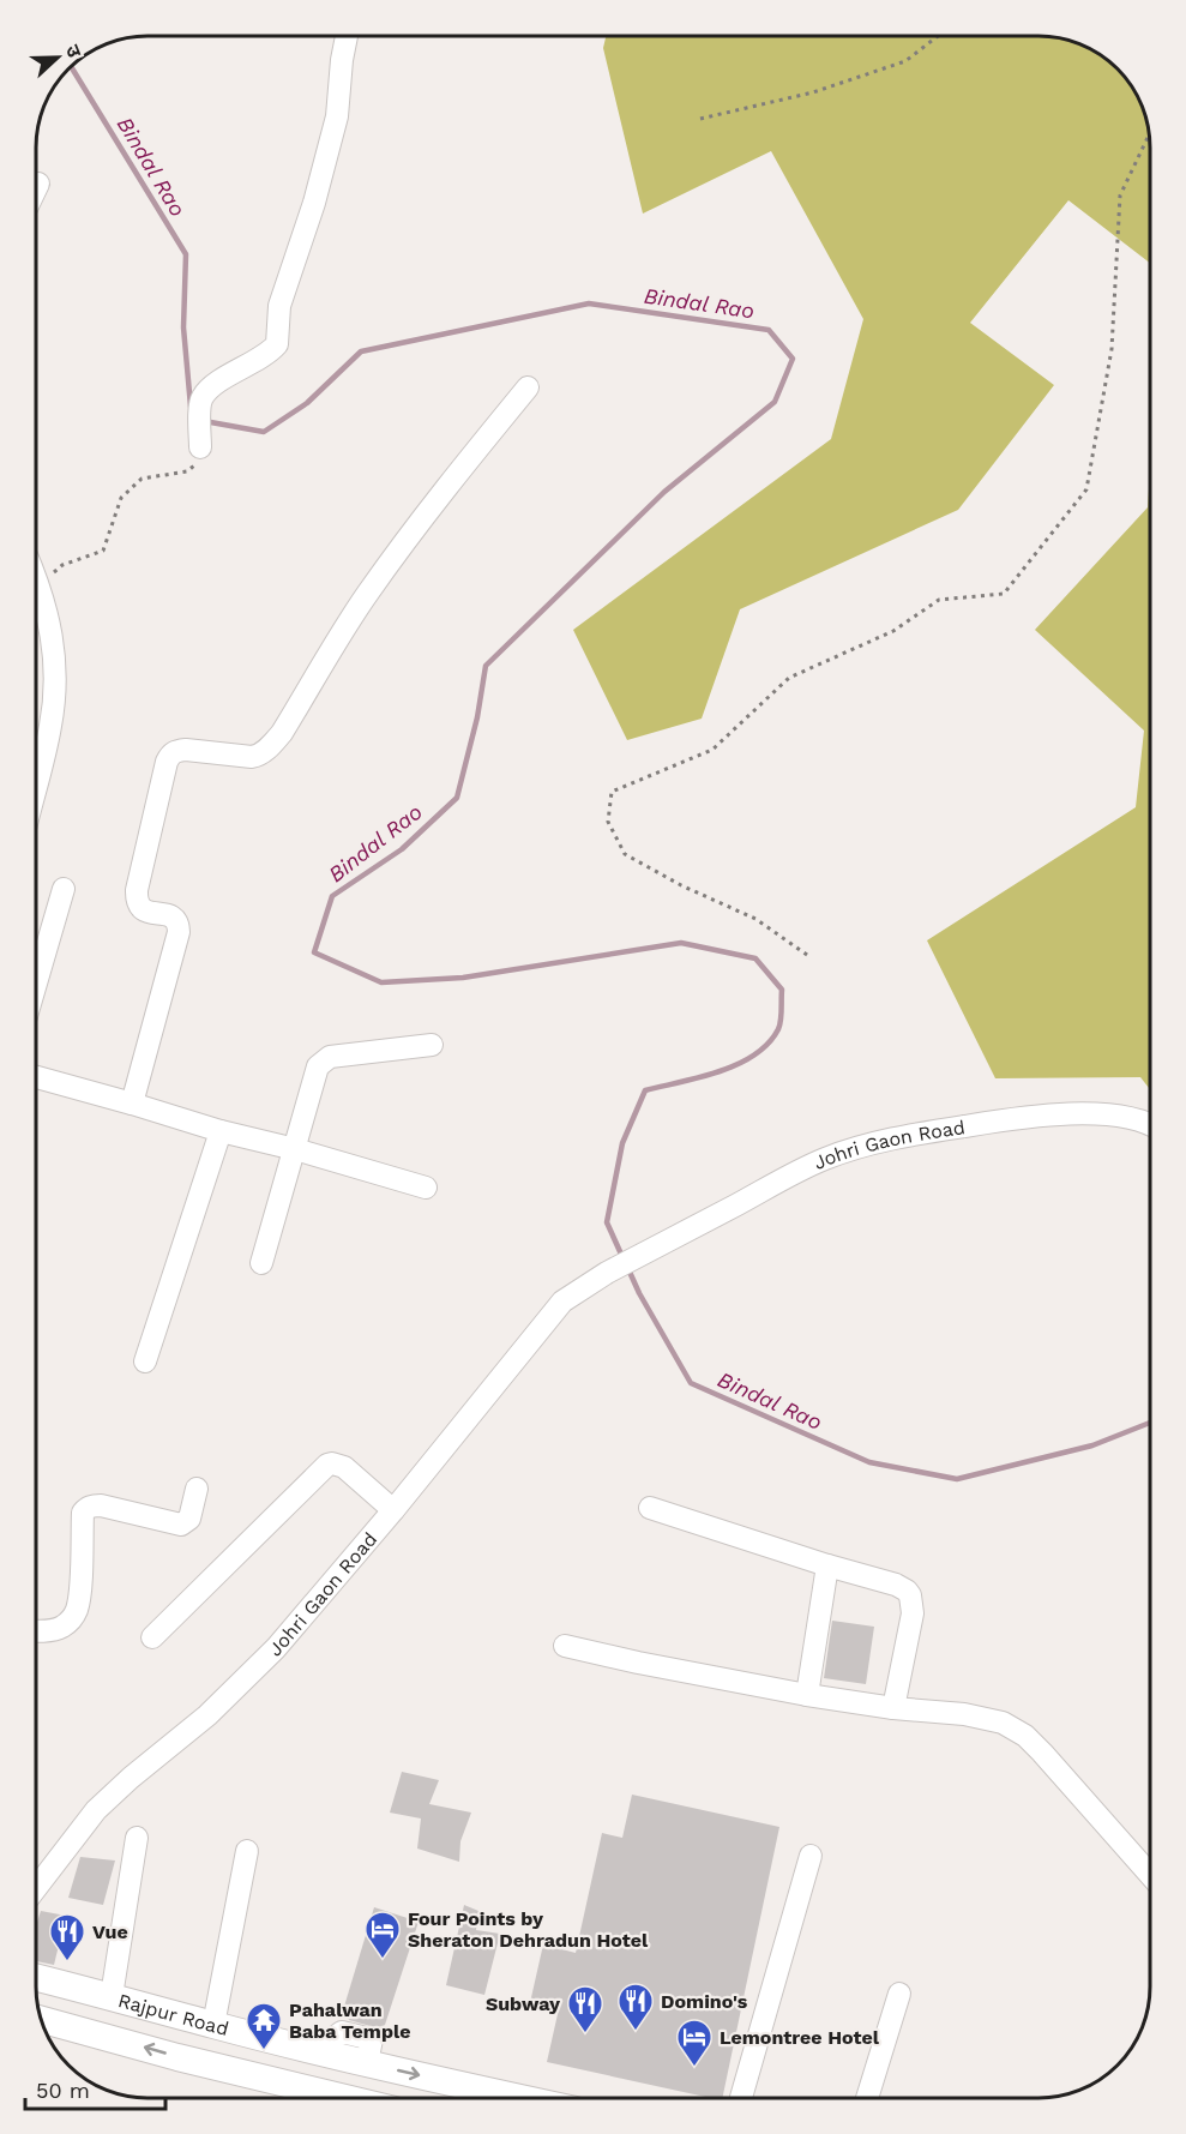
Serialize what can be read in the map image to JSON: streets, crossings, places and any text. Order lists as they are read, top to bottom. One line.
{"streets":{"main road":["Rajpur Road"],"street":["Johri Gaon Road"]},"water":["Bindal Rao"],"places":{"hotel":["Four Points by Sheraton Dehradun Hotel","Lemontree Hotel"],"restaurant":["Vue","Domino's","Subway"],"temple":["Pahalwan Baba Temple"]},"scale_bar":"50 m","north":"right"}
